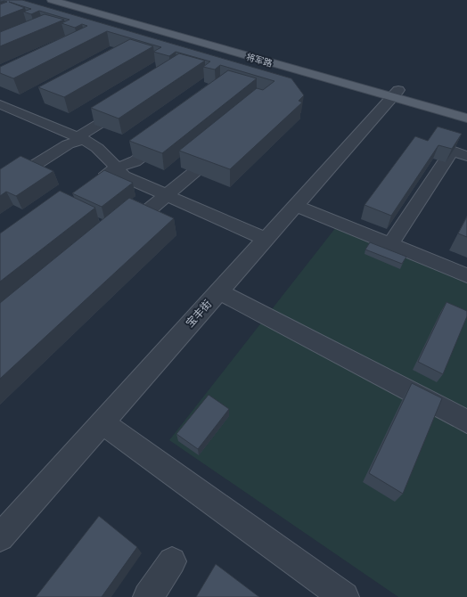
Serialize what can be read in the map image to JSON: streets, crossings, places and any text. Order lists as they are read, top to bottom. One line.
{"streets":{"main road":["将军路"],"street":["宝丰街"]},"crossings":[["将军路","宝丰街"]]}
